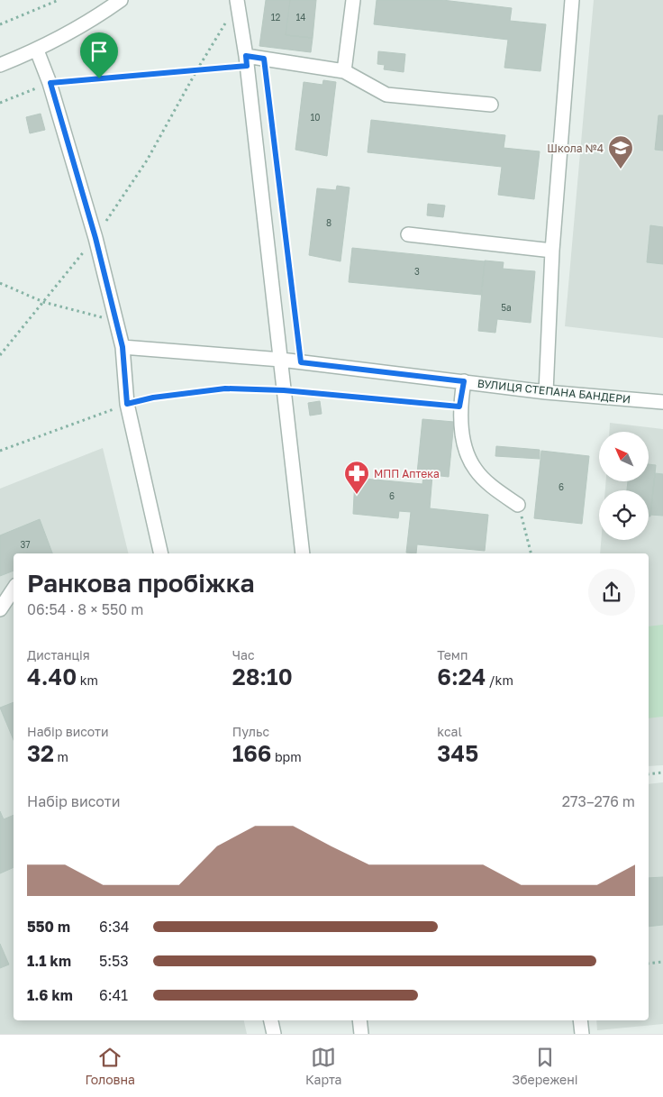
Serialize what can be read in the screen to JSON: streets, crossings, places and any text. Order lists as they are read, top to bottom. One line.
{"streets":{"street":["ВУЛИЦЯ СТЕПАНА БАНДЕРИ"]},"places":{"school or university":["Школа №4"],"pharmacy":["МПП Аптека"]},"house_numbers":["12","14","10","8","3","5а","6","6","37"],"north":"top left","page":{"heading":["Ранкова пробіжка","06:54 · 8 × 550 m"],"stats":[["Дистанція","4.40 km"],["Час","28:10"],["Темп","6:24 /km"],["Набір висоти","32 m"],["Пульс","166 bpm"],["kcal","345"]],"chart":["Набір висоти","273–276 m"],"list":[{"name":"550 m","note":"6:34"},{"name":"1.1 km","note":"5:53"},{"name":"1.6 km","note":"6:41"}],"tabs":["Головна","Карта","Збережені"]}}
